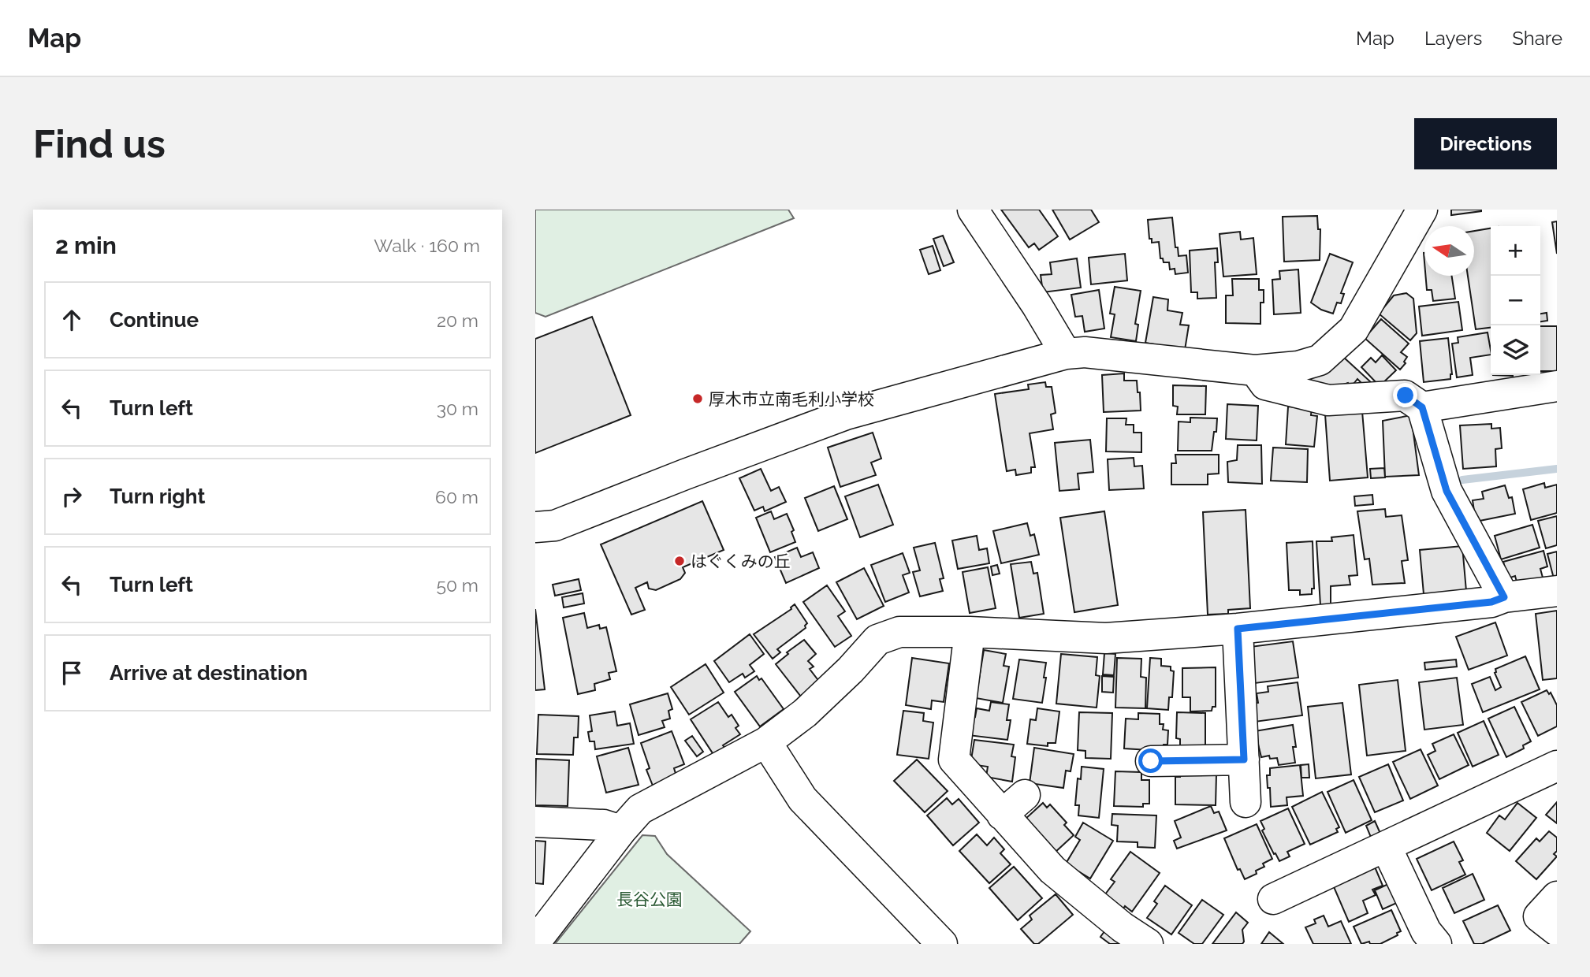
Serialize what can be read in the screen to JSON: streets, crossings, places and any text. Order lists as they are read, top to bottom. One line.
{"parks":["長谷公園"],"places":["厚木市立南毛利小学校","はぐくみの丘"],"north":"left","page":{"header":"Map","nav":["Map","Layers","Share"],"buttons":"Directions","title":"Find us","heading":["2 min","Walk · 160 m"],"map_buttons":["+","−"],"list":[["Continue","20 m"],["Turn left","30 m"],["Turn right","60 m"],["Turn left","50 m"],"Arrive at destination"]}}
